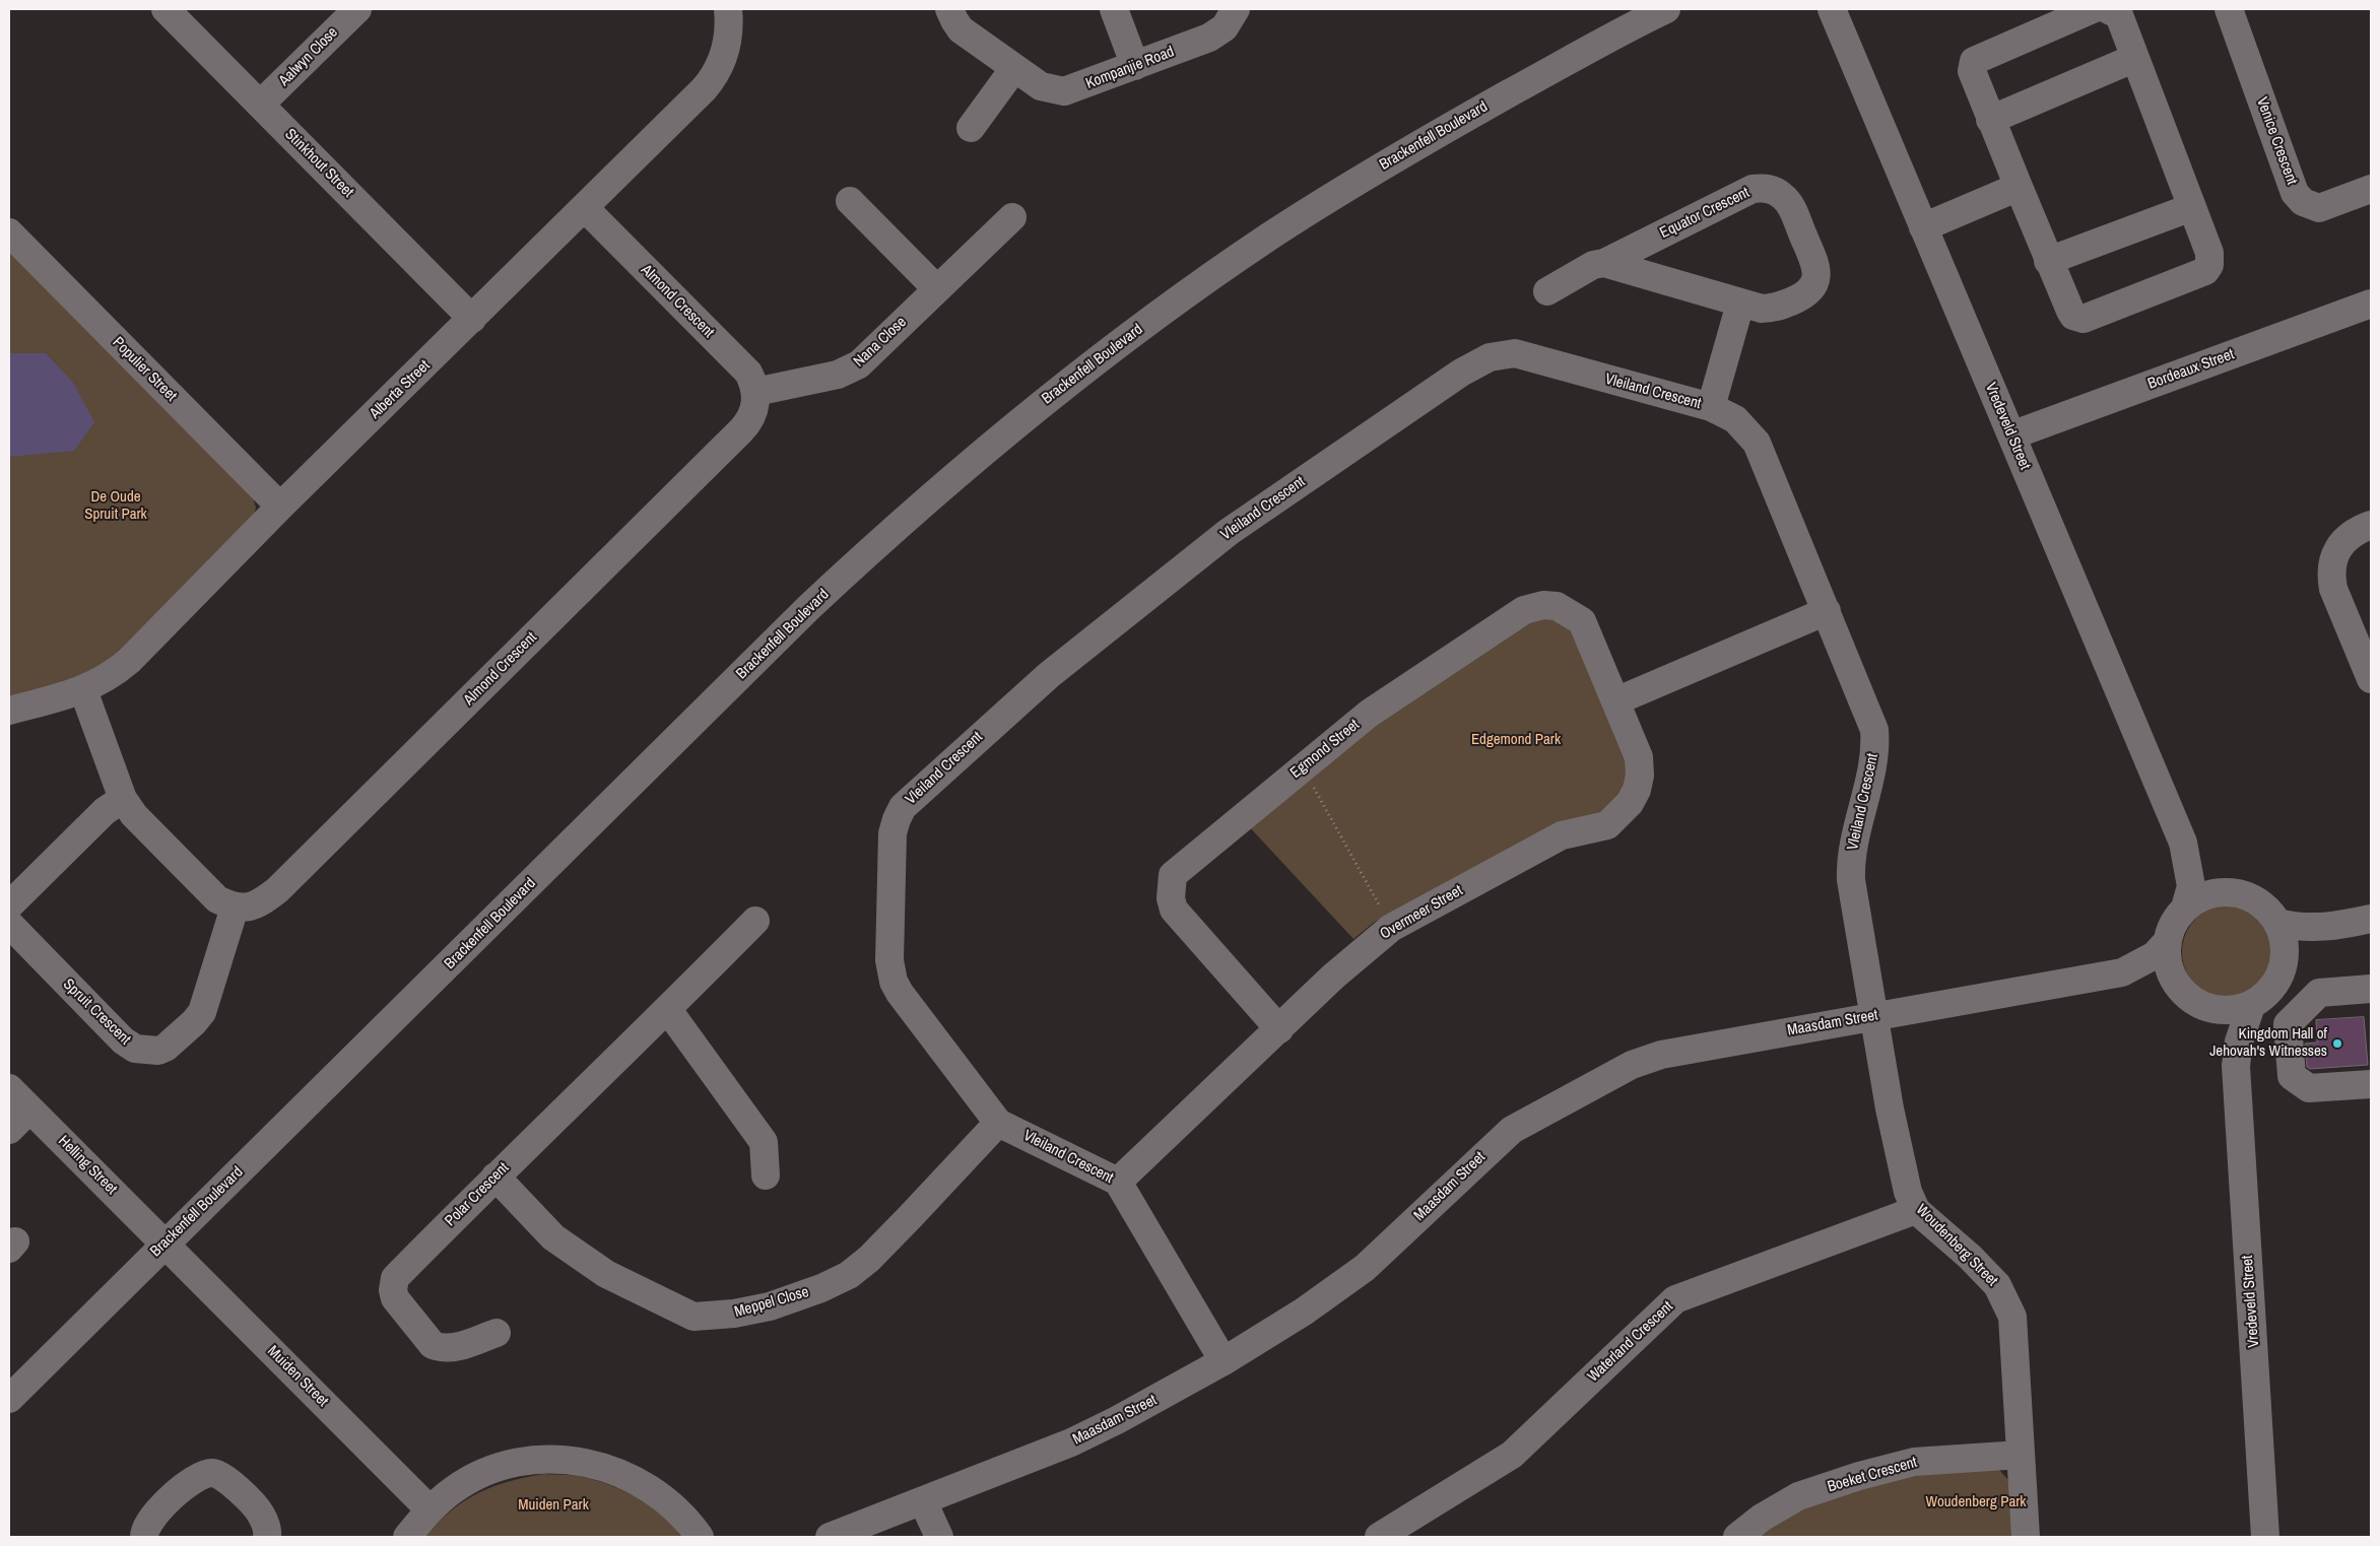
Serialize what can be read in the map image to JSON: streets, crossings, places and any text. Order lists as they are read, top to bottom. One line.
{"streets":{"street":["Aalwyn Close","Kompanjie Road","Brackenfell Boulevard","Venice Crescent","Stinkhout Street","Equator Crescent","Almond Crescent","Nana Close","Populier Street","Bordeaux Street","Alberta Street","Vleiland Crescent","Vredeveld Street","Egmond Street","Overmeer Street","Spruit Crescent","Maasdam Street","Helling Street","Polar Crescent","Woudenberg Street","Meppel Close","Waterland Crescent","Muiden Street","Boeket Crescent"]},"crossings":[["Aalwyn Close","Stinkhout Street"],["Brackenfell Boulevard","Helling Street"],["Brackenfell Boulevard","Muiden Street"],["Stinkhout Street","Alberta Street"],["Almond Crescent","Nana Close"],["Almond Crescent","Alberta Street"],["Almond Crescent","Spruit Crescent"],["Populier Street","Alberta Street"],["Bordeaux Street","Vredeveld Street"],["Vleiland Crescent","Overmeer Street"],["Vleiland Crescent","Maasdam Street"],["Vleiland Crescent","Woudenberg Street"],["Vleiland Crescent","Meppel Close"],["Vredeveld Street","Maasdam Street"],["Egmond Street","Overmeer Street"],["Maasdam Street","Woudenberg Street"],["Helling Street","Muiden Street"],["Polar Crescent","Meppel Close"],["Woudenberg Street","Waterland Crescent"],["Woudenberg Street","Boeket Crescent"]],"parks":["De Oude Spruit Park","Edgemond Park","Woudenberg Park","Muiden Park"],"places":["Kingdom Hall of Jehovah's Witnesses"]}
